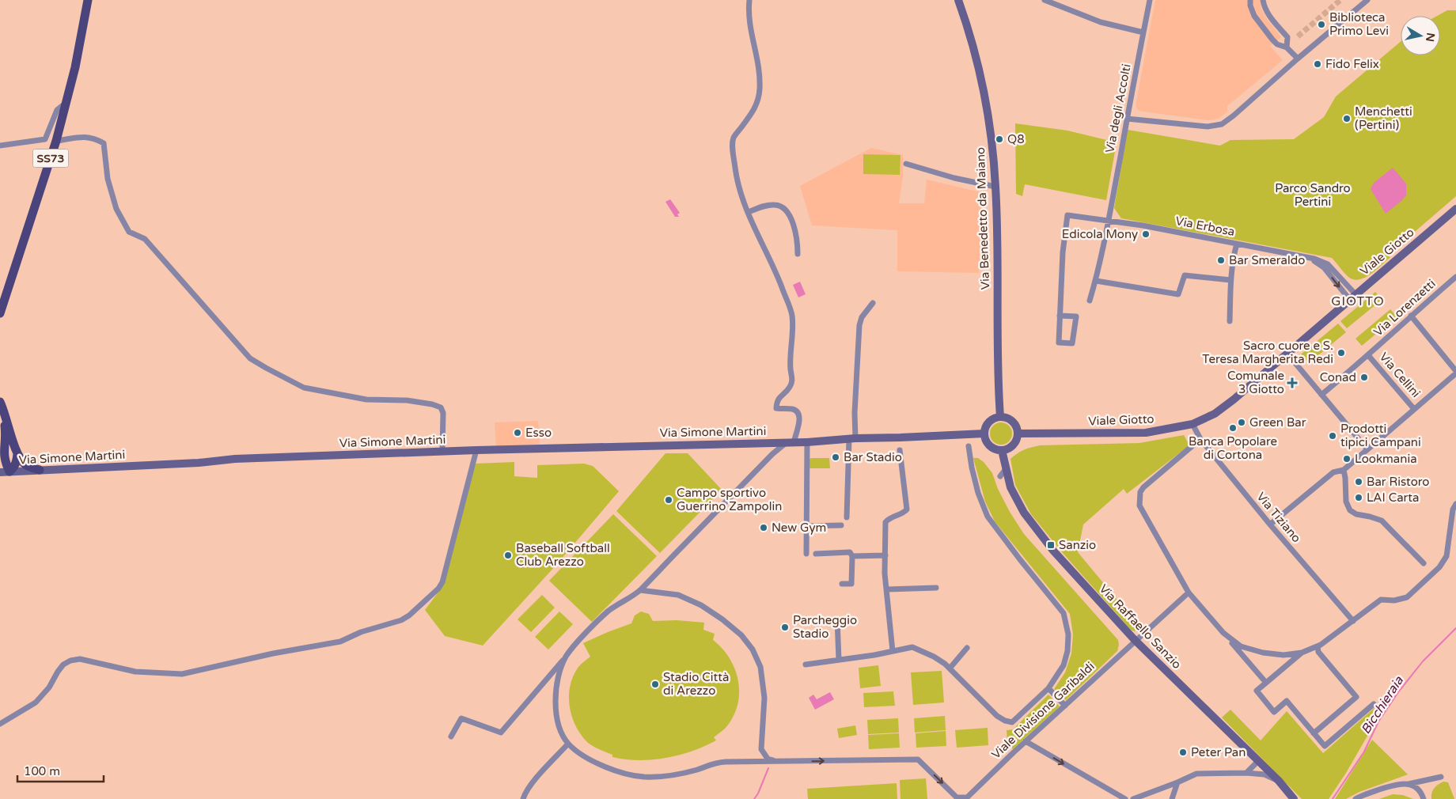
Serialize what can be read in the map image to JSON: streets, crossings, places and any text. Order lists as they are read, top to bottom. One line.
{"streets":{"main road":["SS73"],"street":["Via degli Accolti","Via Benedetto da Maiano","Via Erbosa","Viale Giotto","Via Lorenzetti","Via Cellini","Via Simone Martini","Via Tiziano","Via Raffaello Sanzio","Viale Divisione Garibaldi"]},"crossings":[["Via degli Accolti","Via Erbosa"],["Via Benedetto da Maiano","Viale Giotto"],["Via Benedetto da Maiano","Via Raffaello Sanzio"],["Via Erbosa","Viale Giotto"],["Viale Giotto","Via Tiziano"],["Viale Giotto","Via Raffaello Sanzio"],["Via Lorenzetti","Via Cellini"],["Via Raffaello Sanzio","Viale Divisione Garibaldi"]],"districts":["GIOTTO"],"water":["Bicchieraia"],"parks":["Parco Sandro Pertini"],"places":{"other":["Biblioteca Primo Levi","Fido Felix","Menchetti (Pertini)","Q8","Edicola Mony","Bar Smeraldo","Sacro cuore e S. Teresa Margherita Redi","Conad","Green Bar","Banca Popolare di Cortona","Esso","Prodotti tipici Campani","Bar Stadio","Lookmania","Bar Ristoro","LAI Carta","Campo sportivo Guerrino Zampolin","New Gym","Baseball Softball Club Arezzo","Parcheggio Stadio","Stadio Città di Arezzo","Peter Pan"],"health":["Comunale 3 Giotto"],"transit":["Sanzio"]},"scale_bar":"100 m","north":"right"}
